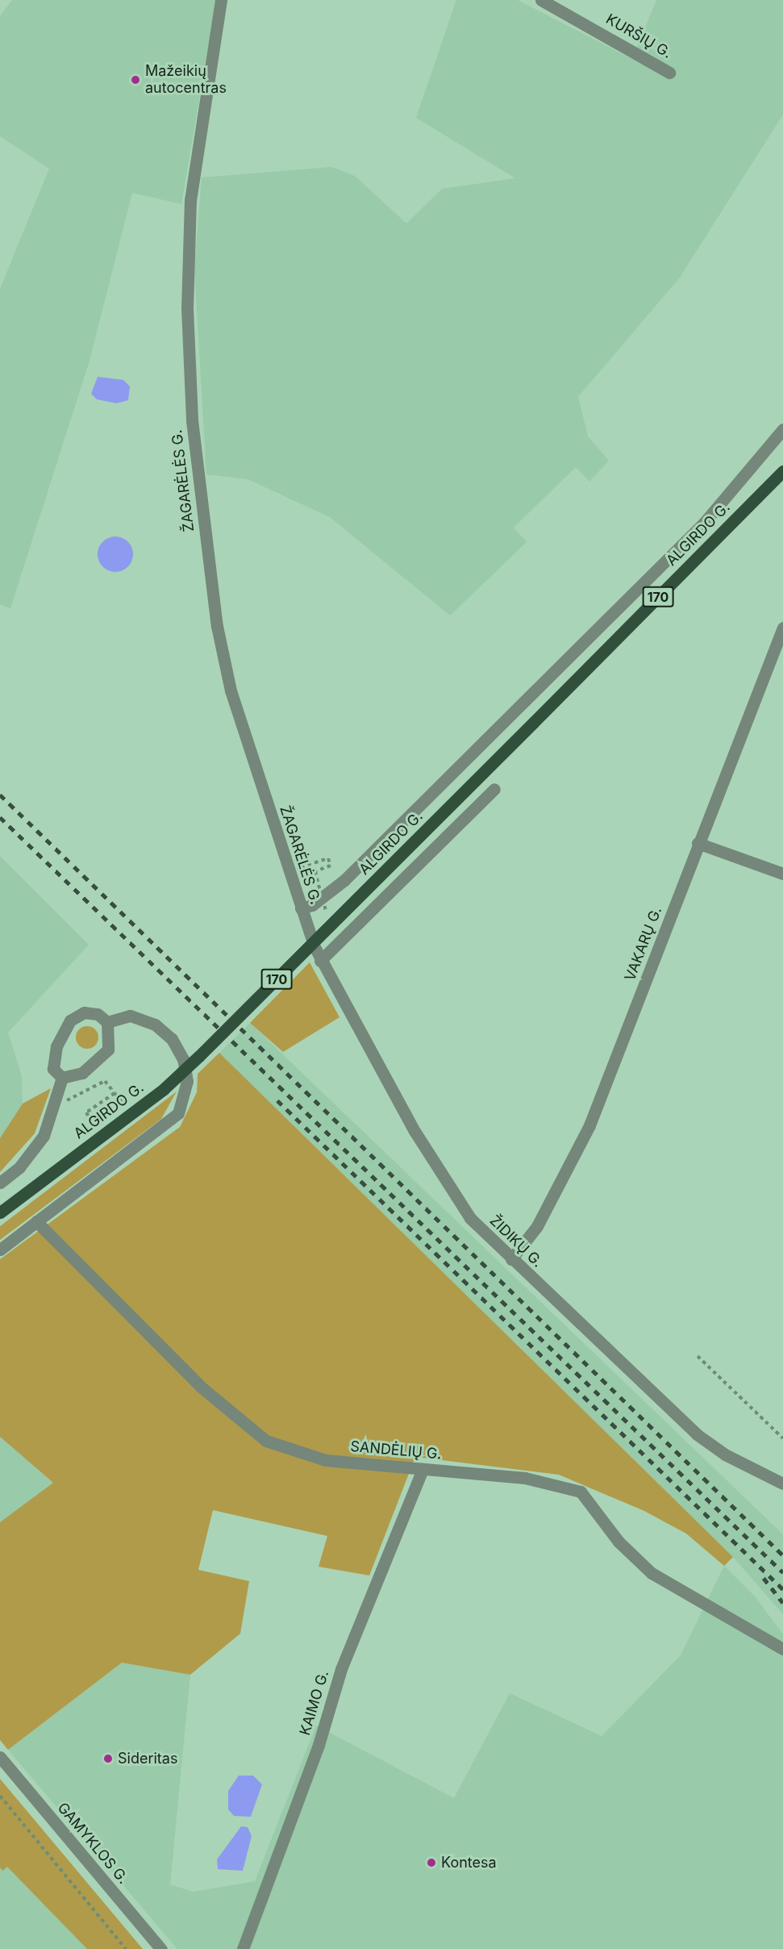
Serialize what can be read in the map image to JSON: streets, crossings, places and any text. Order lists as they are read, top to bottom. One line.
{"streets":{"main road":["ALGIRDO G.","170"],"street":["KURŠIŲ G.","ŽAGARĖLĖS G.","VAKARŲ G.","ŽIDIKŲ G.","SANDĖLIŲ G.","KAIMO G.","GAMYKLOS G."]},"crossings":[["ŽAGARĖLĖS G.","ŽIDIKŲ G."],["VAKARŲ G.","ŽIDIKŲ G."],["SANDĖLIŲ G.","KAIMO G."]],"places":["Mažeikių autocentras","Sideritas","Kontesa"]}
